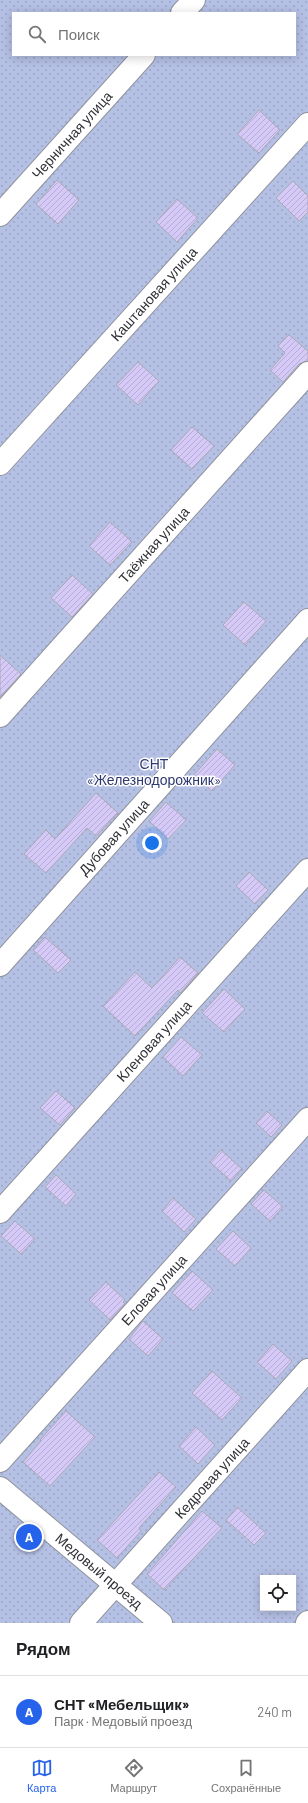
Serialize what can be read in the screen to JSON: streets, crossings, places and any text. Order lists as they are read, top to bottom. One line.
{"streets":{"street":["Черничная улица","Каштановая улица","Таёжная улица","Дубовая улица","Кленовая улица","Еловая улица","Кедровая улица","Медовый проезд"]},"crossings":[["Кедровая улица","Медовый проезд"]],"parks":["СНТ «Железнодорожник»"],"page":{"search":"Поиск","pins":"A","heading":"Рядом","list":[{"mark":"A","name":"СНТ «Мебельщик»","note":"Парк · Медовый проезд","value":"240 m"}],"nav":["Карта","Маршрут","Сохранённые"]}}
